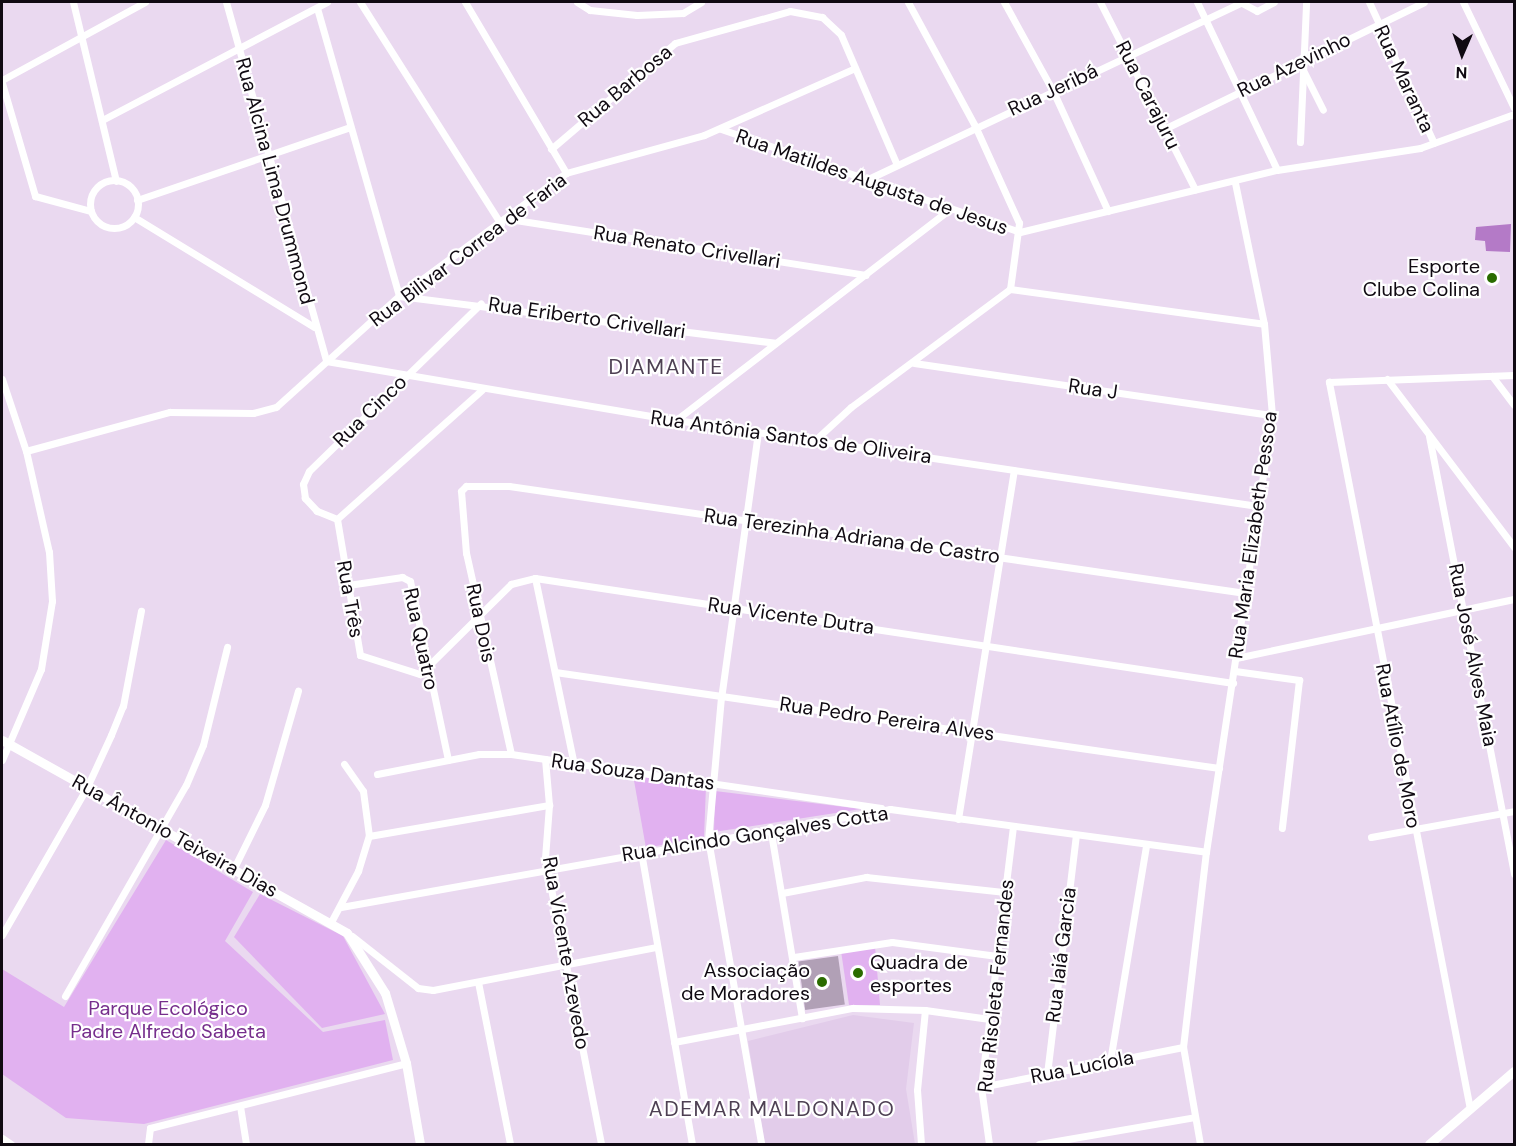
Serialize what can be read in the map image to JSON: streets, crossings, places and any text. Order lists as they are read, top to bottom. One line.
{"streets":{"main road":["Rua Ântonio Teixeira Dias"],"street":["Rua Azevinho","Rua Maranta","Rua Barbosa","Rua Jeribá","Rua Carajuru","Rua Alcina Lima Drummond","Rua Matildes Augusta de Jesus","Rua Renato Crivellari","Rua Bilivar Correa de Faria","Rua Eriberto Crivellari","Rua J","Rua Cinco","Rua Antônia Santos de Oliveira","Rua Maria Elizabeth Pessoa","Rua Terezinha Adriana de Castro","Rua Três","Rua Vicente Dutra","Rua Dois","Rua Quatro","Rua José Alves Maia","Rua Pedro Pereira Alves","Rua Atílio de Moro","Rua Souza Dantas","Rua Alcindo Gonçalves Cotta","Rua Vicente Azevedo","Rua Iaiá Garcia","Rua Risoleta Fernandes","Rua Lucíola"]},"crossings":[["Rua Azevinho","Rua Maranta"],["Rua Azevinho","Rua Carajuru"],["Rua Maranta","Rua Matildes Augusta de Jesus"],["Rua Barbosa","Rua Jeribá"],["Rua Barbosa","Rua Bilivar Correa de Faria"],["Rua Jeribá","Rua Carajuru"],["Rua Jeribá","Rua Matildes Augusta de Jesus"],["Rua Carajuru","Rua Matildes Augusta de Jesus"],["Rua Alcina Lima Drummond","Rua Bilivar Correa de Faria"],["Rua Alcina Lima Drummond","Rua Antônia Santos de Oliveira"],["Rua Matildes Augusta de Jesus","Rua Bilivar Correa de Faria"],["Rua Matildes Augusta de Jesus","Rua Maria Elizabeth Pessoa"],["Rua Renato Crivellari","Rua Bilivar Correa de Faria"],["Rua Bilivar Correa de Faria","Rua Eriberto Crivellari"],["Rua Bilivar Correa de Faria","Rua Antônia Santos de Oliveira"],["Rua Eriberto Crivellari","Rua Cinco"],["Rua J","Rua Maria Elizabeth Pessoa"],["Rua Cinco","Rua Antônia Santos de Oliveira"],["Rua Cinco","Rua Três"],["Rua Antônia Santos de Oliveira","Rua Maria Elizabeth Pessoa"],["Rua Maria Elizabeth Pessoa","Rua Terezinha Adriana de Castro"],["Rua Maria Elizabeth Pessoa","Rua Vicente Dutra"],["Rua Maria Elizabeth Pessoa","Rua Pedro Pereira Alves"],["Rua Maria Elizabeth Pessoa","Rua Alcindo Gonçalves Cotta"],["Rua Maria Elizabeth Pessoa","Rua Lucíola"],["Rua Terezinha Adriana de Castro","Rua Dois"],["Rua Três","Rua Quatro"],["Rua Dois","Rua Souza Dantas"],["Rua Quatro","Rua Souza Dantas"],["Rua Souza Dantas","Rua Alcindo Gonçalves Cotta"],["Rua Souza Dantas","Rua Vicente Azevedo"],["Rua Alcindo Gonçalves Cotta","Rua Vicente Azevedo"],["Rua Alcindo Gonçalves Cotta","Rua Iaiá Garcia"],["Rua Alcindo Gonçalves Cotta","Rua Risoleta Fernandes"],["Rua Iaiá Garcia","Rua Lucíola"],["Rua Risoleta Fernandes","Rua Lucíola"]],"districts":["DIAMANTE","ADEMAR MALDONADO"],"parks":["Parque Ecológico Padre Alfredo Sabeta"],"places":["Esporte Clube Colina","Quadra de esportes","Associação de Moradores"],"north":"bottom"}
